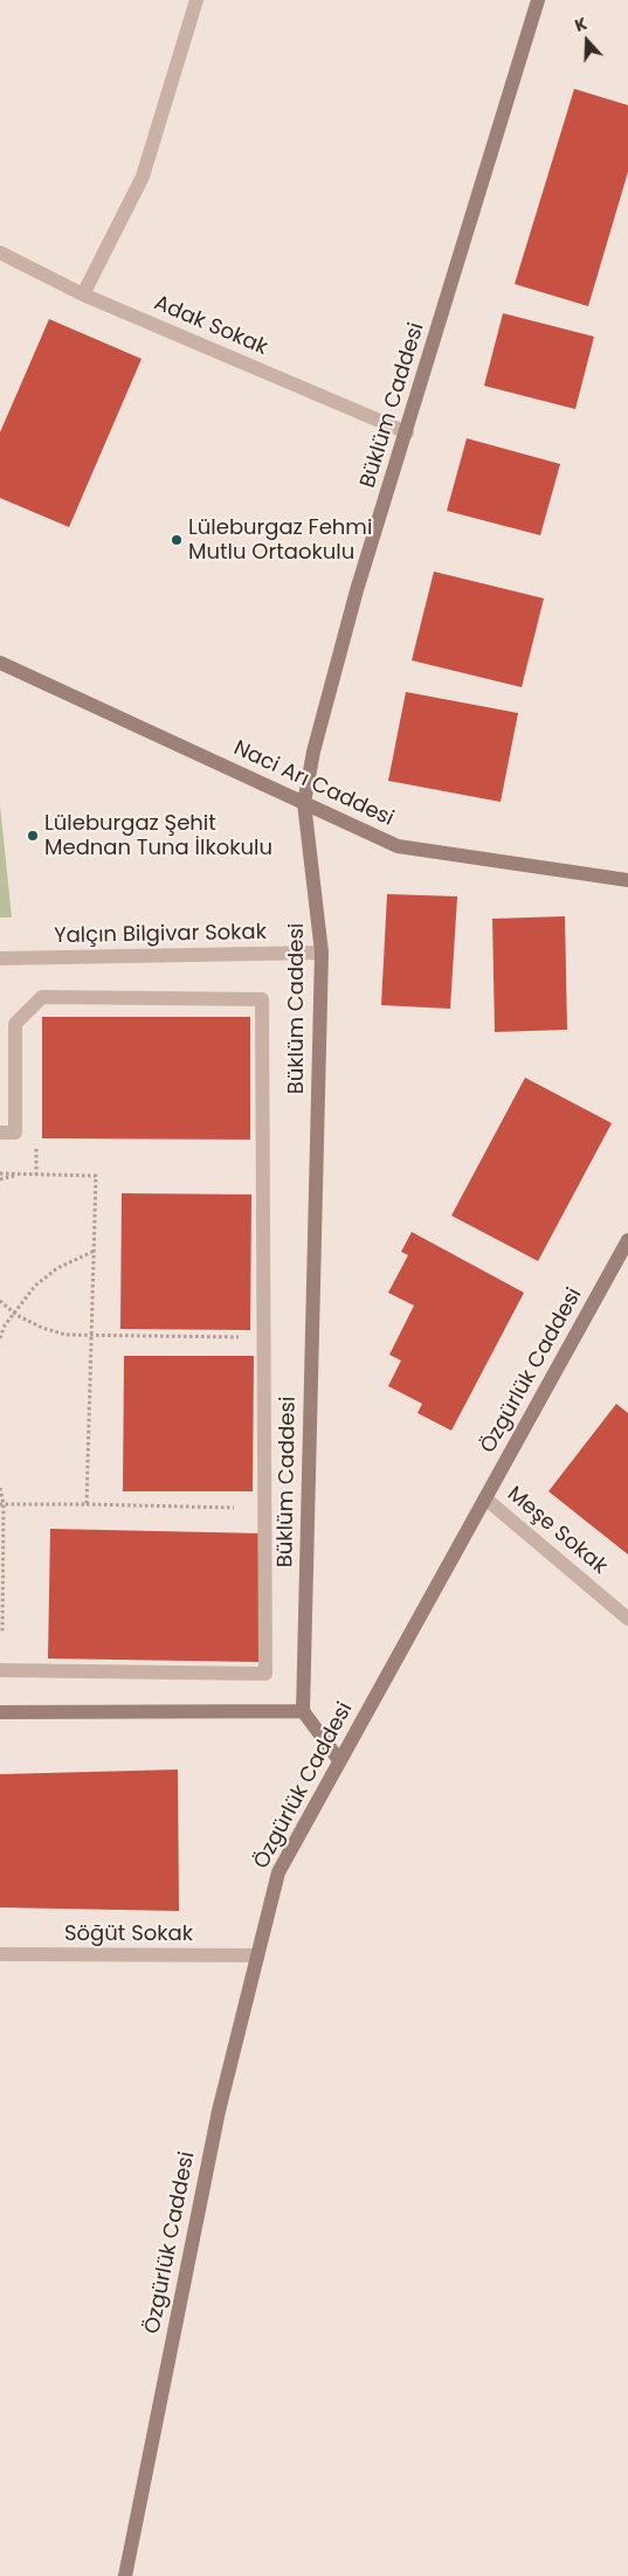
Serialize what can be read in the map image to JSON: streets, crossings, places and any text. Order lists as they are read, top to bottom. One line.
{"streets":{"street":["Adak Sokak","Büklüm Caddesi","Naci Arı Caddesi","Yalçın Bilgivar Sokak","Özgürlük Caddesi","Meşe Sokak","Söğüt Sokak"]},"crossings":[["Adak Sokak","Büklüm Caddesi"],["Büklüm Caddesi","Naci Arı Caddesi"],["Büklüm Caddesi","Yalçın Bilgivar Sokak"],["Özgürlük Caddesi","Meşe Sokak"],["Özgürlük Caddesi","Söğüt Sokak"]],"places":["Lüleburgaz Fehmi Mutlu Ortaokulu","Lüleburgaz Şehit Mednan Tuna İlkokulu"],"north":"top"}
